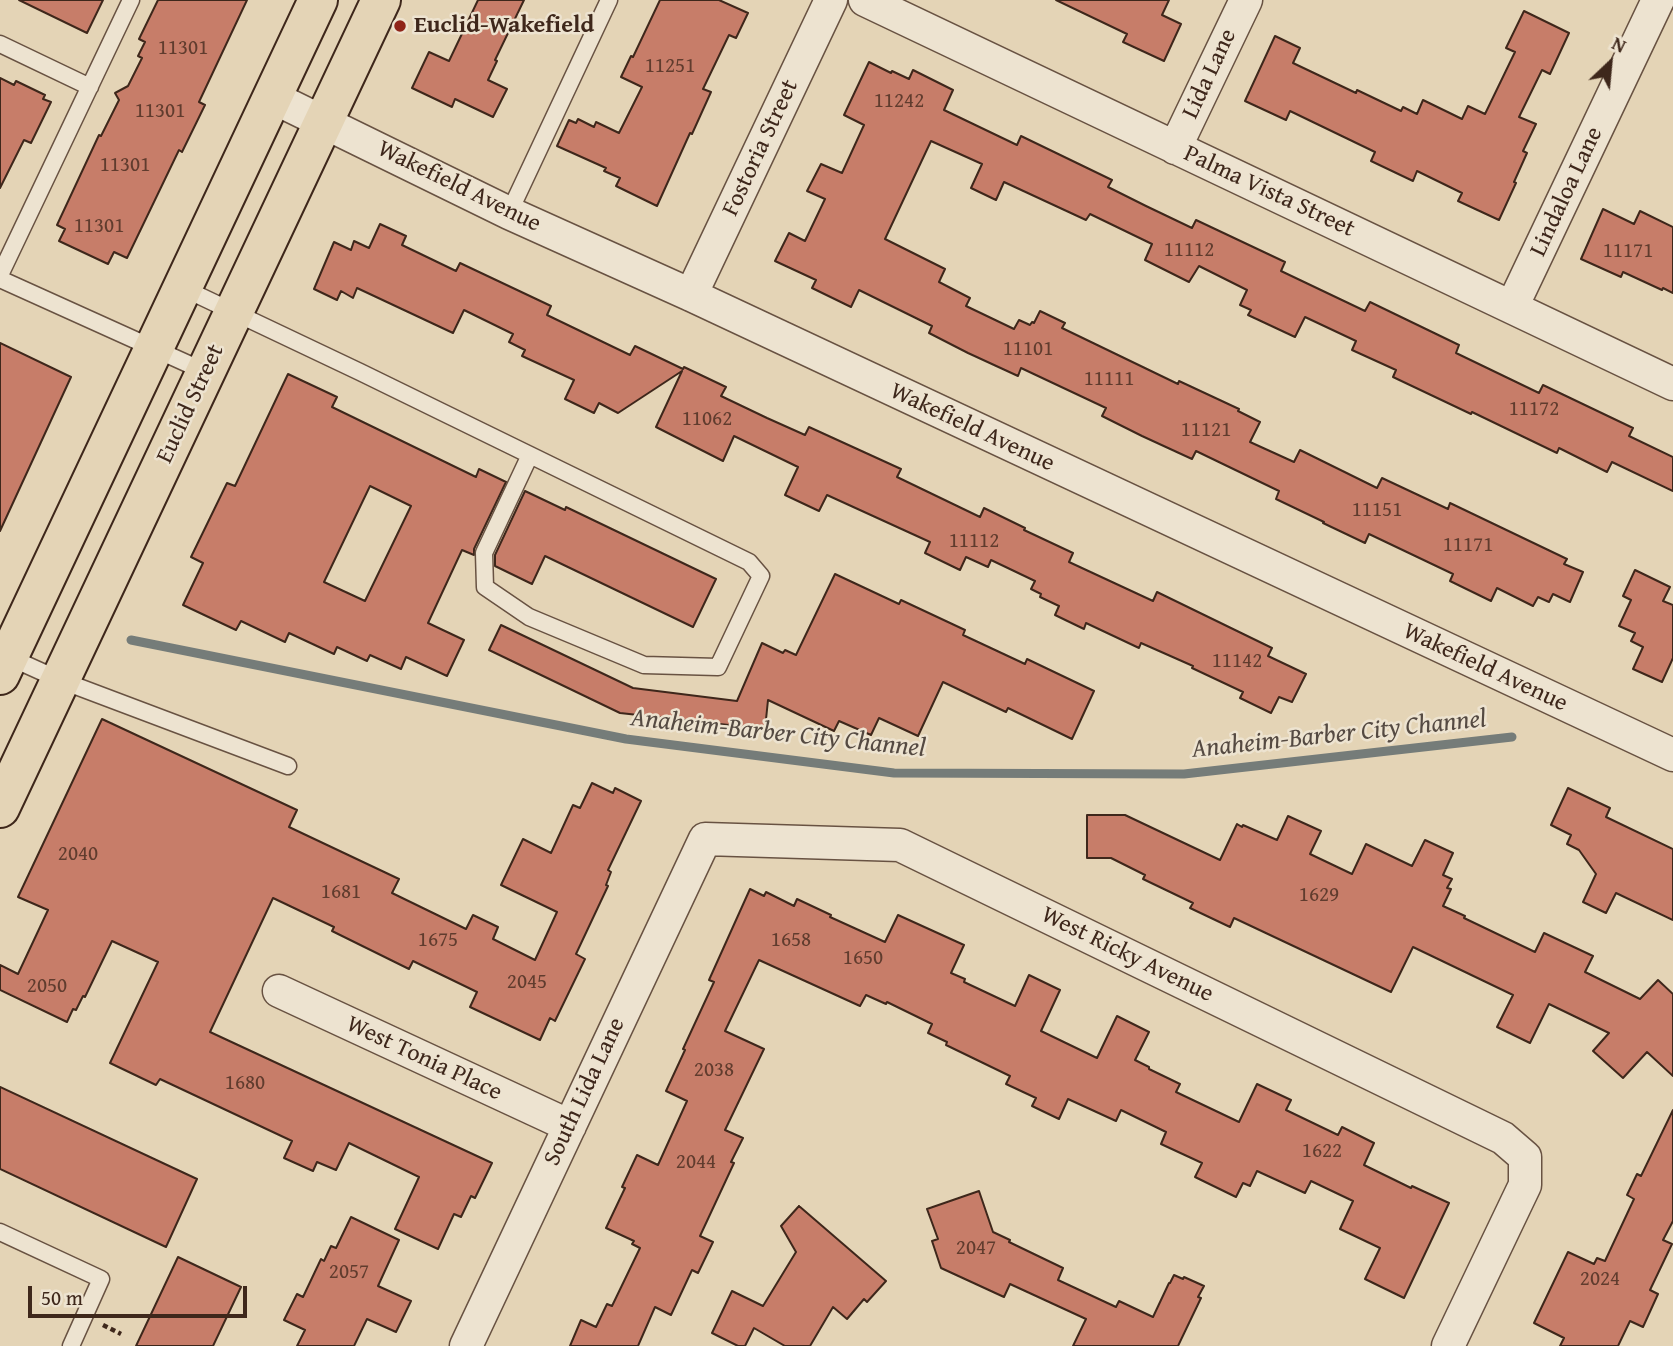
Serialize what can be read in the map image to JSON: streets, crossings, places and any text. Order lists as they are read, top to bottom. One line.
{"streets":{"main road":["Euclid Street"],"street":["Lida Lane","Fostoria Street","Wakefield Avenue","Palma Vista Street","Lindaloa Lane","West Ricky Avenue","West Tonia Place","South Lida Lane"]},"crossings":[["Lida Lane","Palma Vista Street"],["Fostoria Street","Wakefield Avenue"],["Wakefield Avenue","Euclid Street"],["Palma Vista Street","Lindaloa Lane"],["West Ricky Avenue","South Lida Lane"],["West Tonia Place","South Lida Lane"]],"water":["Anaheim-Barber City Channel"],"places":["Euclid-Wakefield"],"house_numbers":["11301","11251","11242","11301","11301","11301","11112","11171","11101","11111","11172","11062","11121","11151","11112","11171","11142","2040","1681","1629","1675","1658","1650","2045","2050","2038","1680","1622","2044","2047","2057","2024"],"scale_bar":"50 m","north":"top right"}
